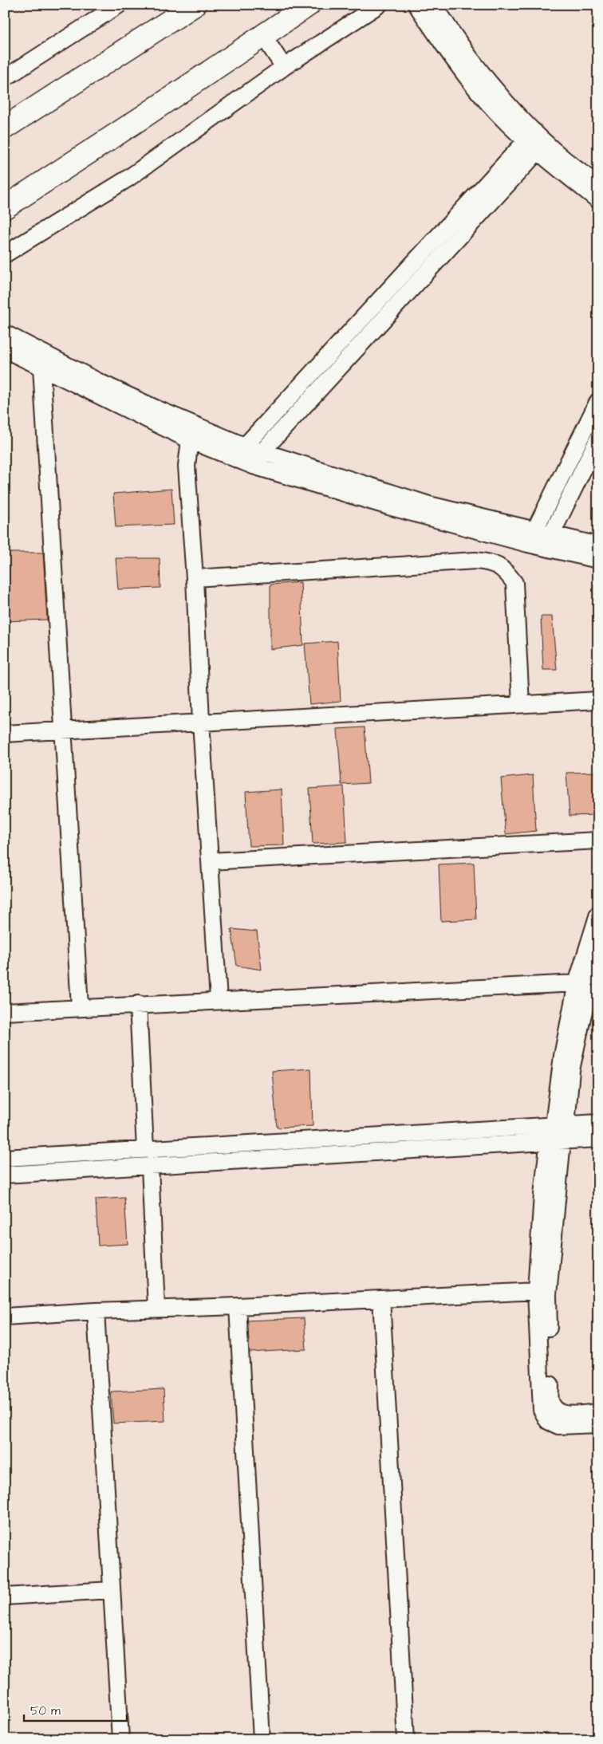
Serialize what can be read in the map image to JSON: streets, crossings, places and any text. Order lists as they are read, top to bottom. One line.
{"scale_bar":"50 m"}
